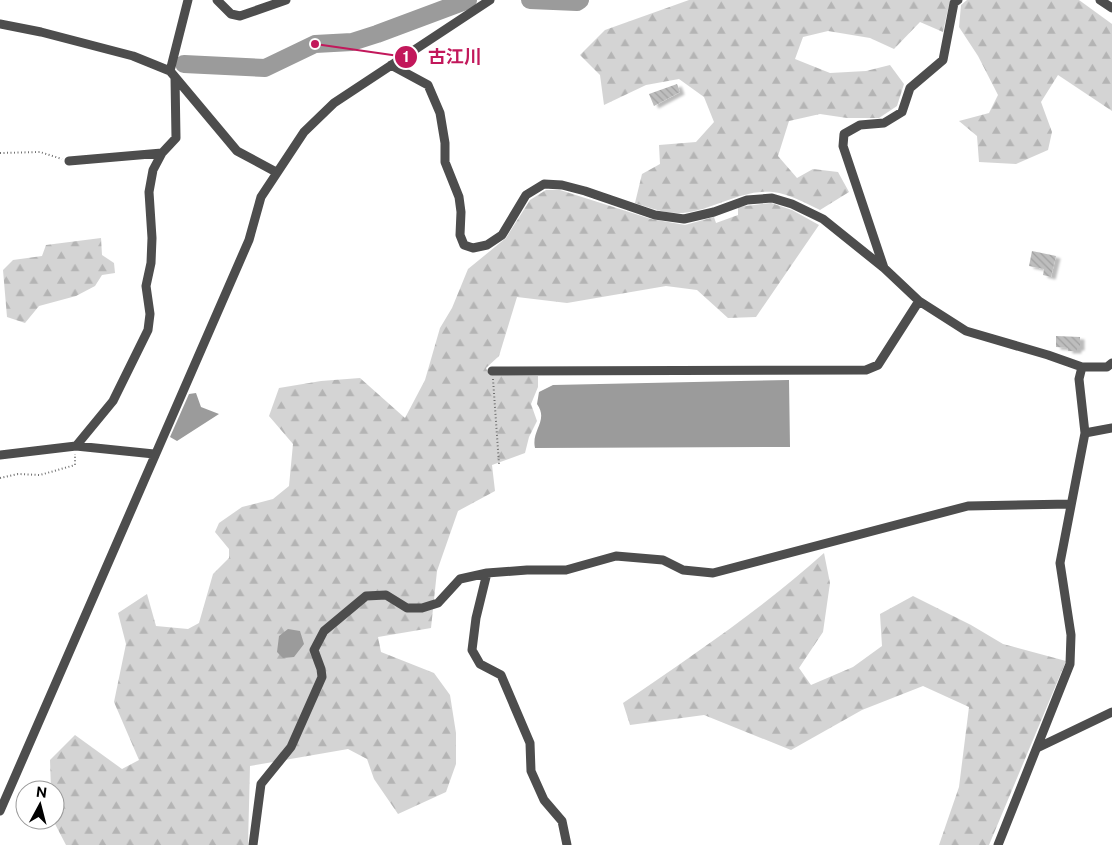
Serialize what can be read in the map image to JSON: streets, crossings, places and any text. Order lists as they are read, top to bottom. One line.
{"places":["古江川"],"north":"top"}
